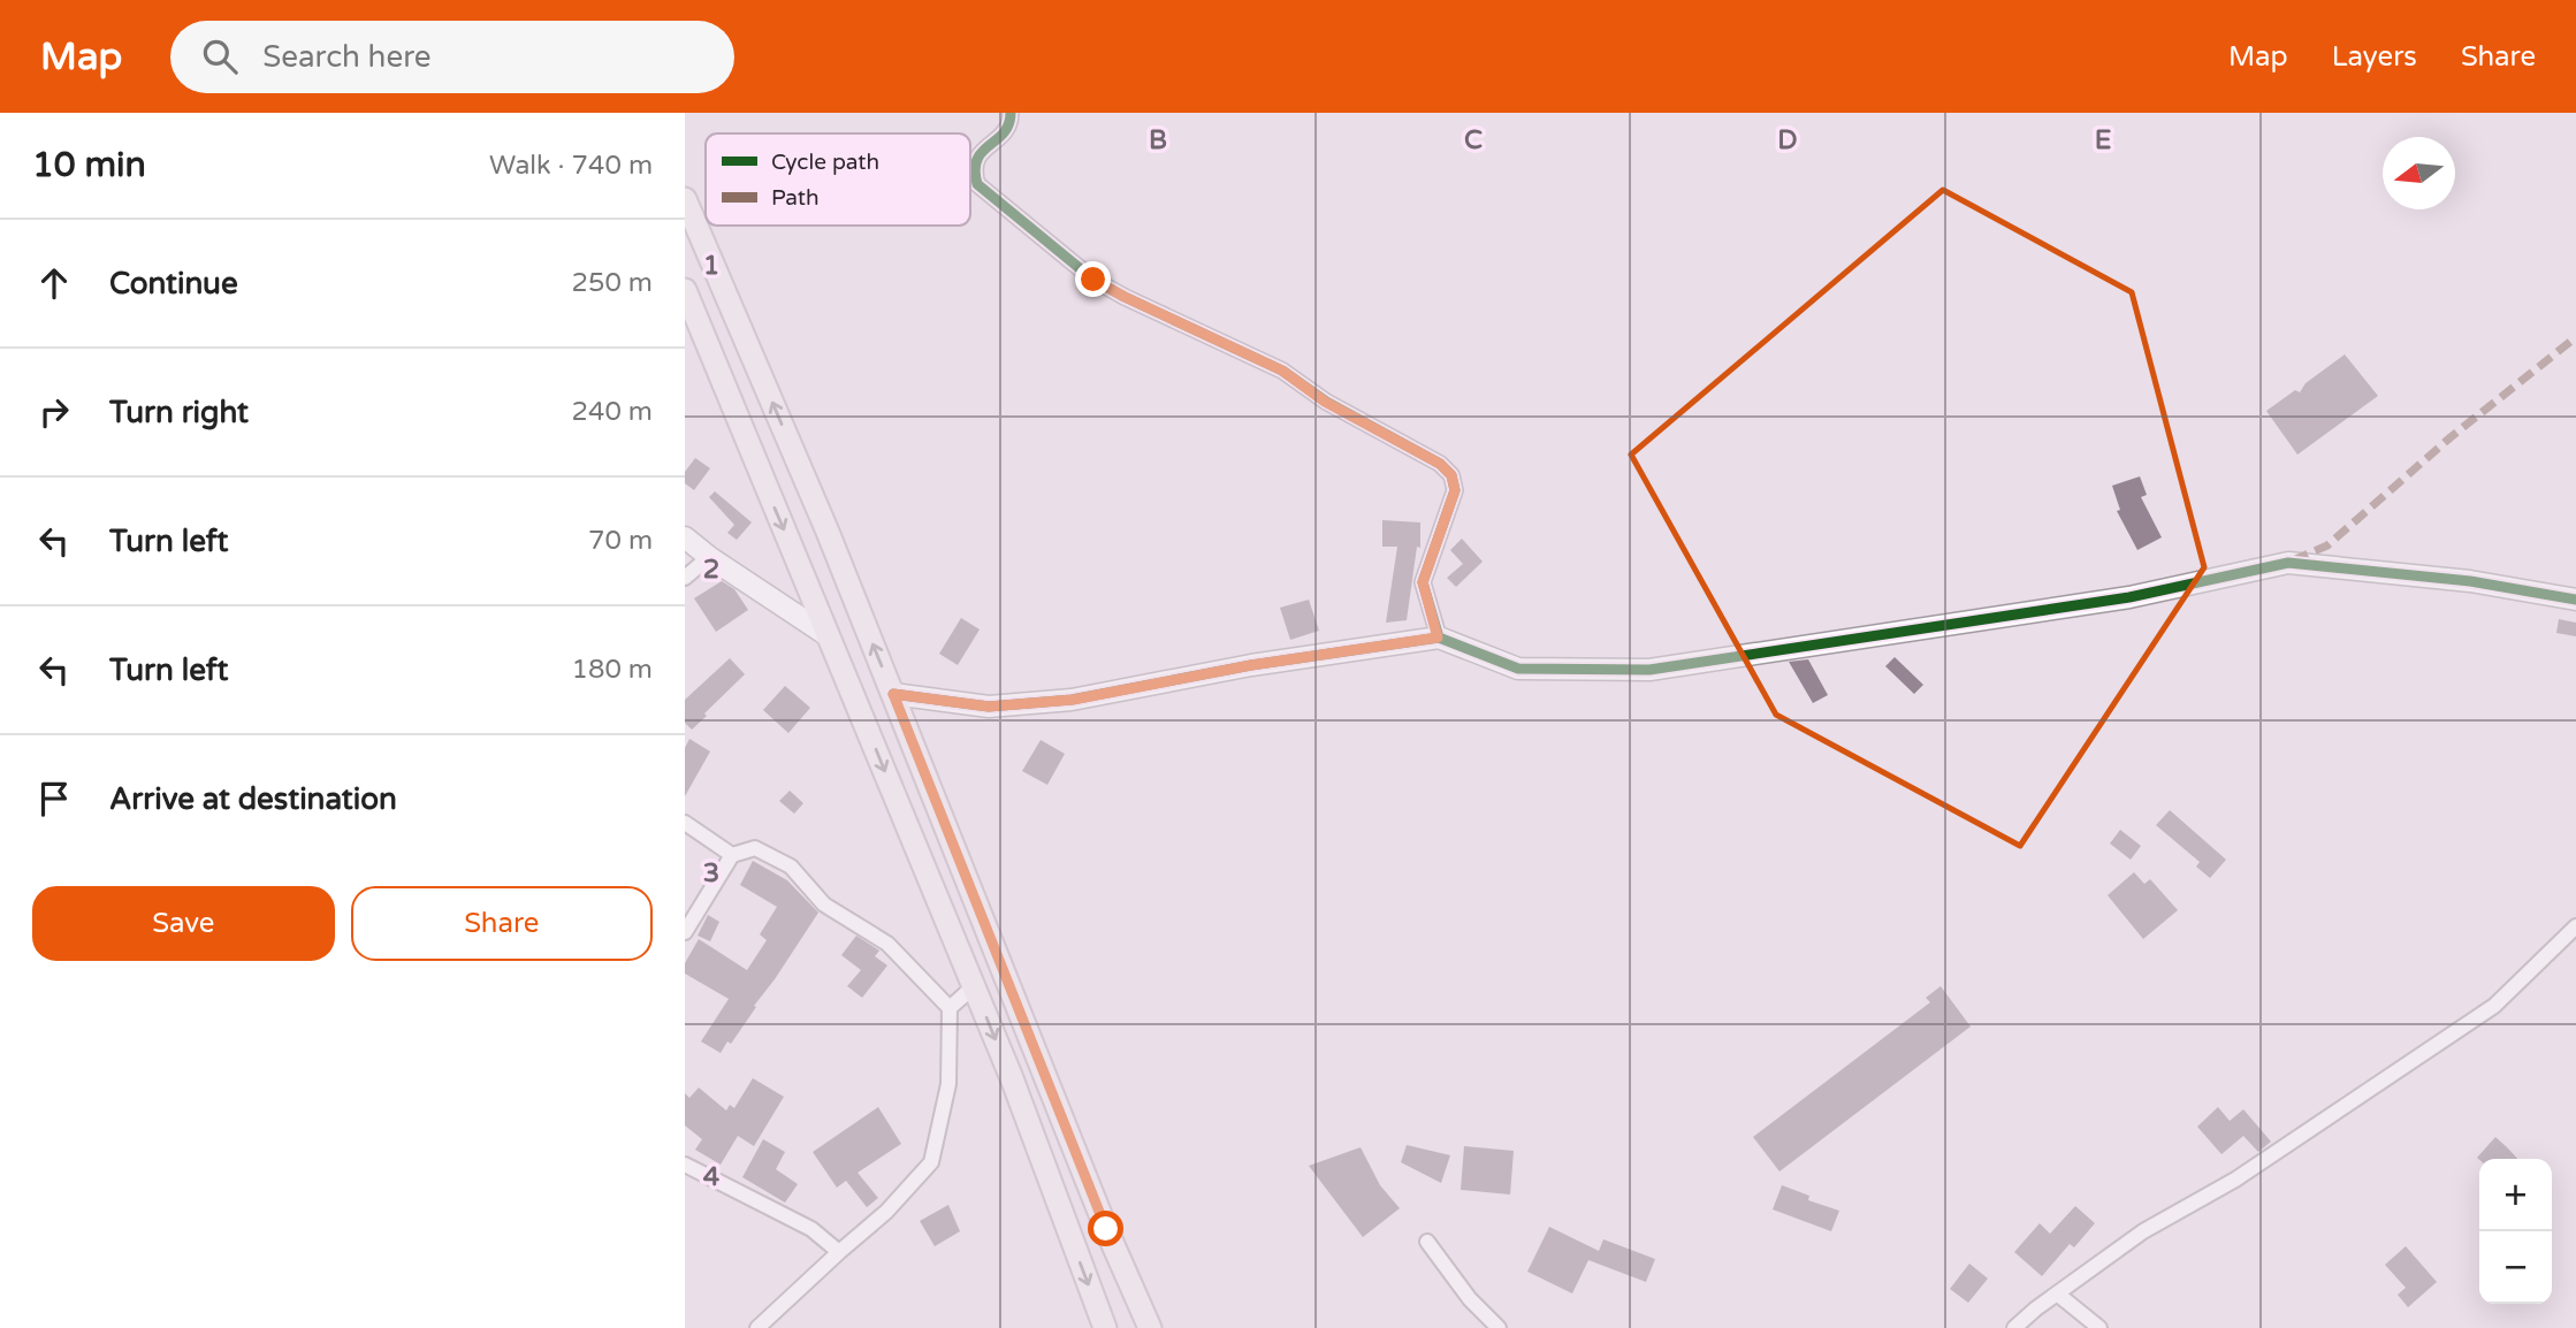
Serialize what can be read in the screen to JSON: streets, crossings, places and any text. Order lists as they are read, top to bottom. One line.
{"legend":["Cycle path","Path"],"north":"left","page":{"header":"Map","search":"Search here","nav":["Map","Layers","Share"],"heading":["10 min","Walk · 740 m"],"list":[["Continue","250 m"],["Turn right","240 m"],["Turn left","70 m"],["Turn left","180 m"],"Arrive at destination"],"buttons":["Save","Share"],"map_buttons":["+","−"]},"grid":{"columns":["B","C","D","E"],"rows":["1","2","3","4"]}}
